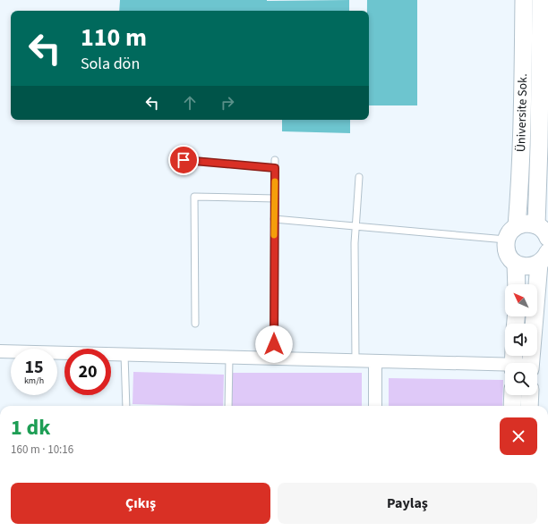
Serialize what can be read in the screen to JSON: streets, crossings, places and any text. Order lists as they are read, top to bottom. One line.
{"streets":{"street":["Üniversite Sok."]},"north":"top left","page":{"turn":["110 m","Sola dön"],"speed":"15 km/h","limit":"20","heading":["1 dk","160 m · 10:16"],"buttons":["Çıkış","Paylaş"]}}
